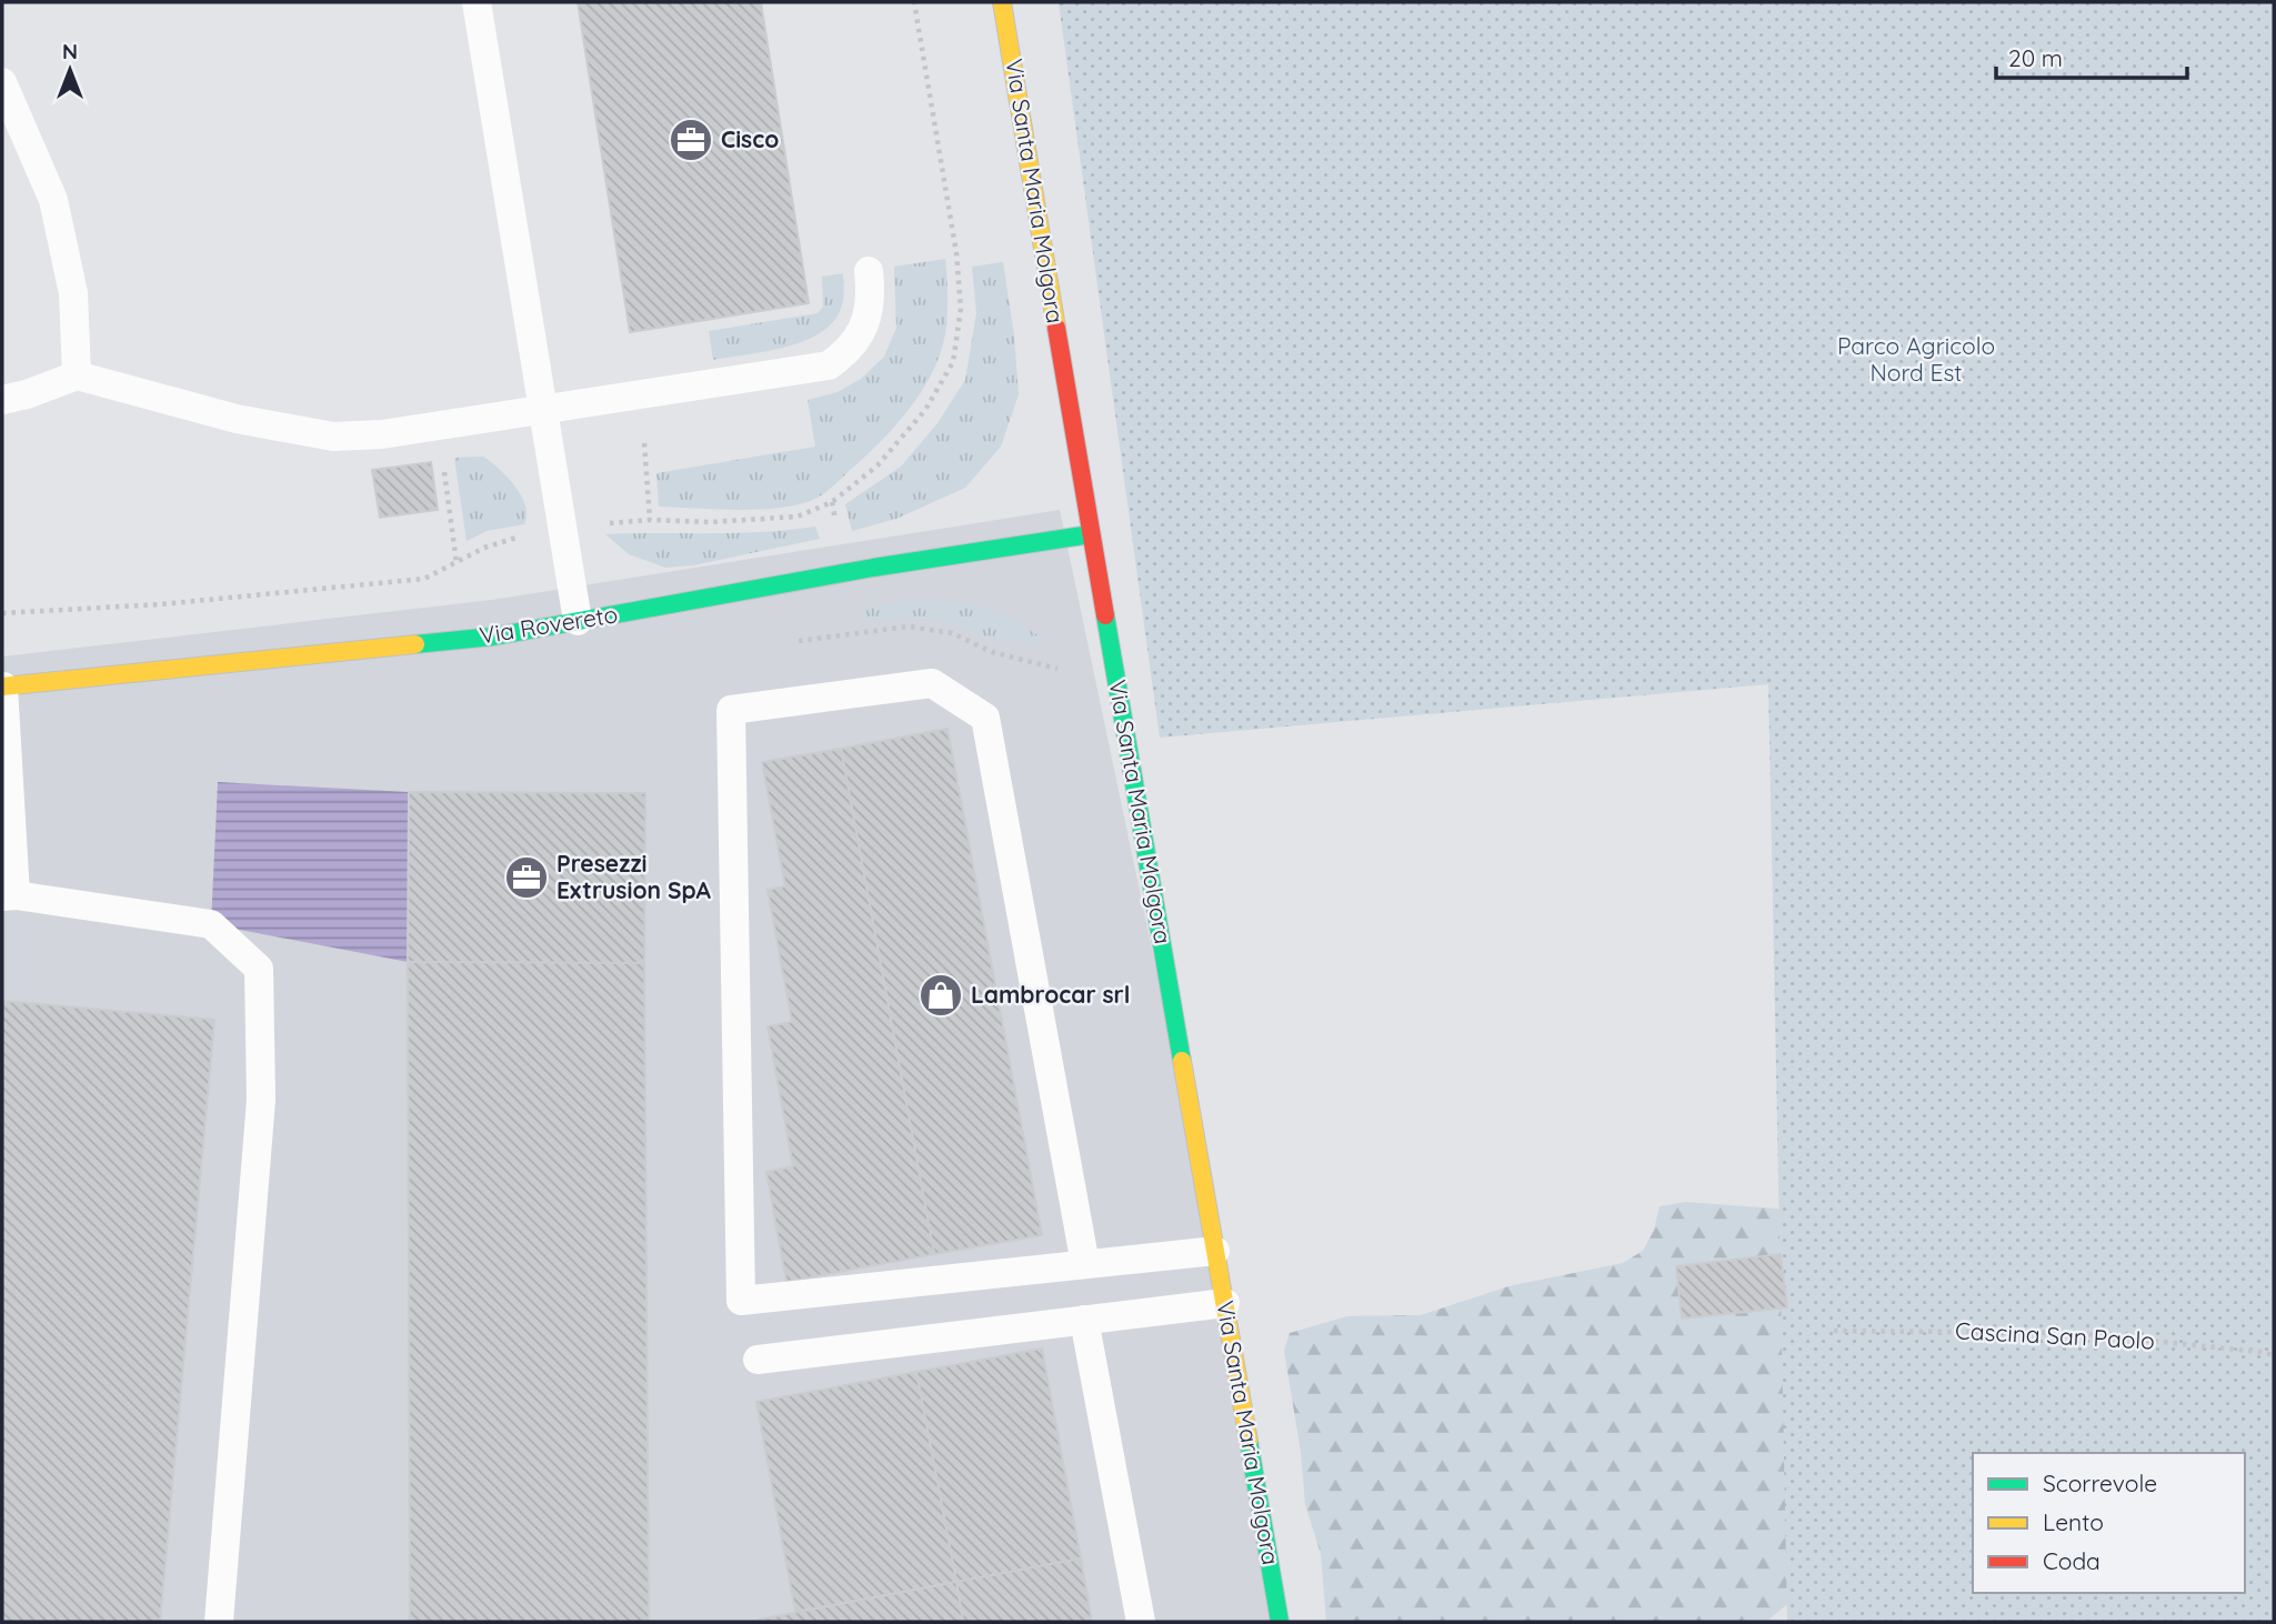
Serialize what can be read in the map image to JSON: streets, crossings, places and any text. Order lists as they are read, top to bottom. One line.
{"streets":{"street":["Via Santa Maria Molgora","Via Rovereto"],"path":["Cascina San Paolo"]},"crossings":[["Via Santa Maria Molgora","Via Rovereto"]],"parks":["Parco Agricolo Nord Est"],"places":{"office":["Cisco","Presezzi Extrusion SpA"],"shop":["Lambrocar srl"]},"legend":["Scorrevole","Lento","Coda"],"scale_bar":"20 m","north":"top"}
